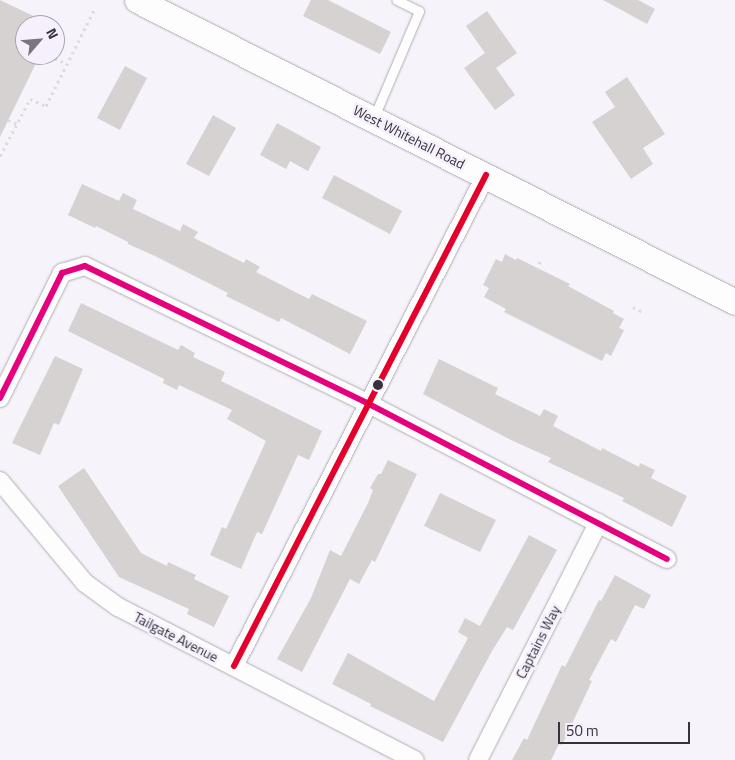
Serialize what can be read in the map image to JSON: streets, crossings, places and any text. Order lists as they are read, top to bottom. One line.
{"streets":{"main road":["West Whitehall Road"],"street":["Tailgate Avenue","Captains Way"]},"scale_bar":"50 m","north":"top right"}
